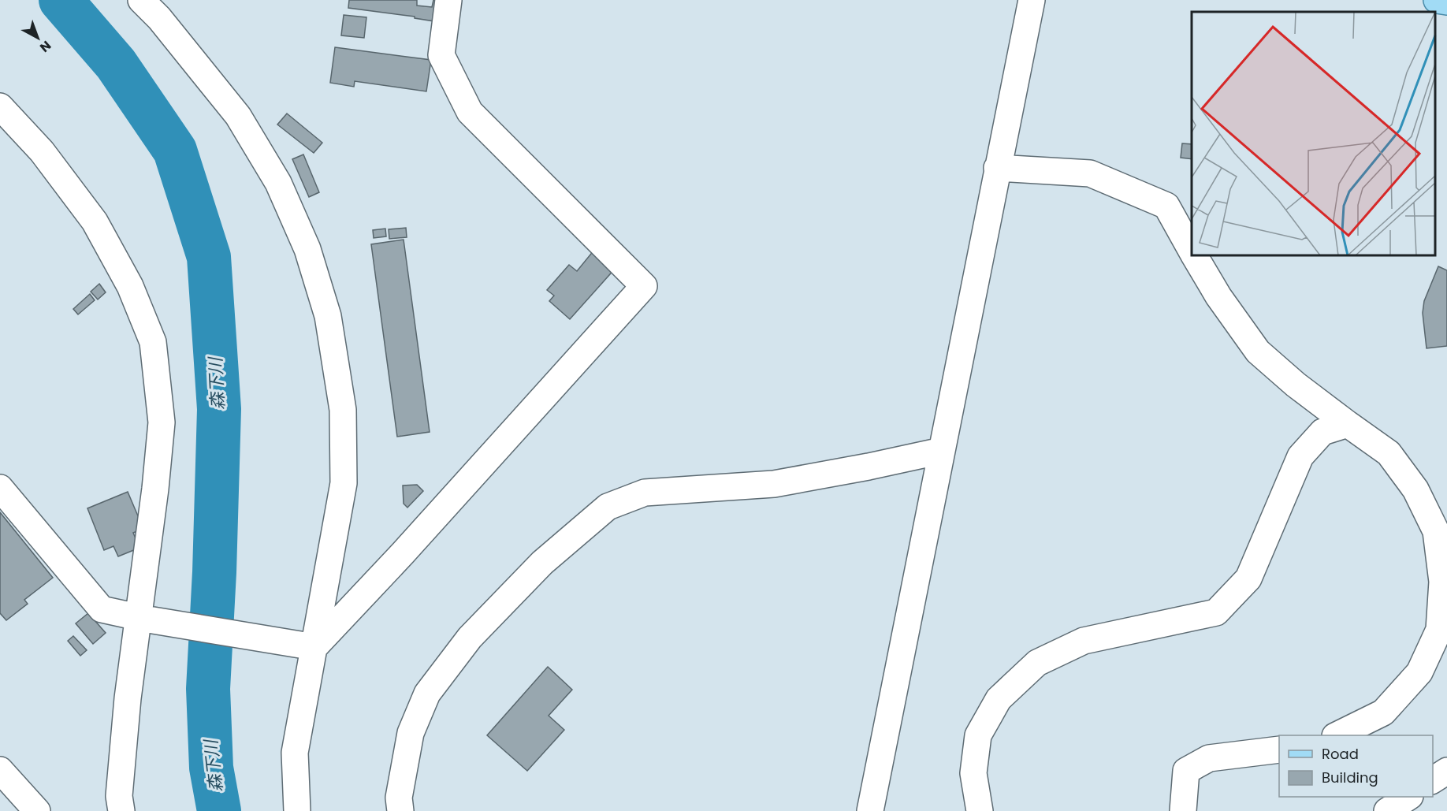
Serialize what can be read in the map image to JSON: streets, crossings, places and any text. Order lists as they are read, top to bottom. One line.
{"water":["森下川"],"legend":["Road","Building"],"north":"bottom right"}
